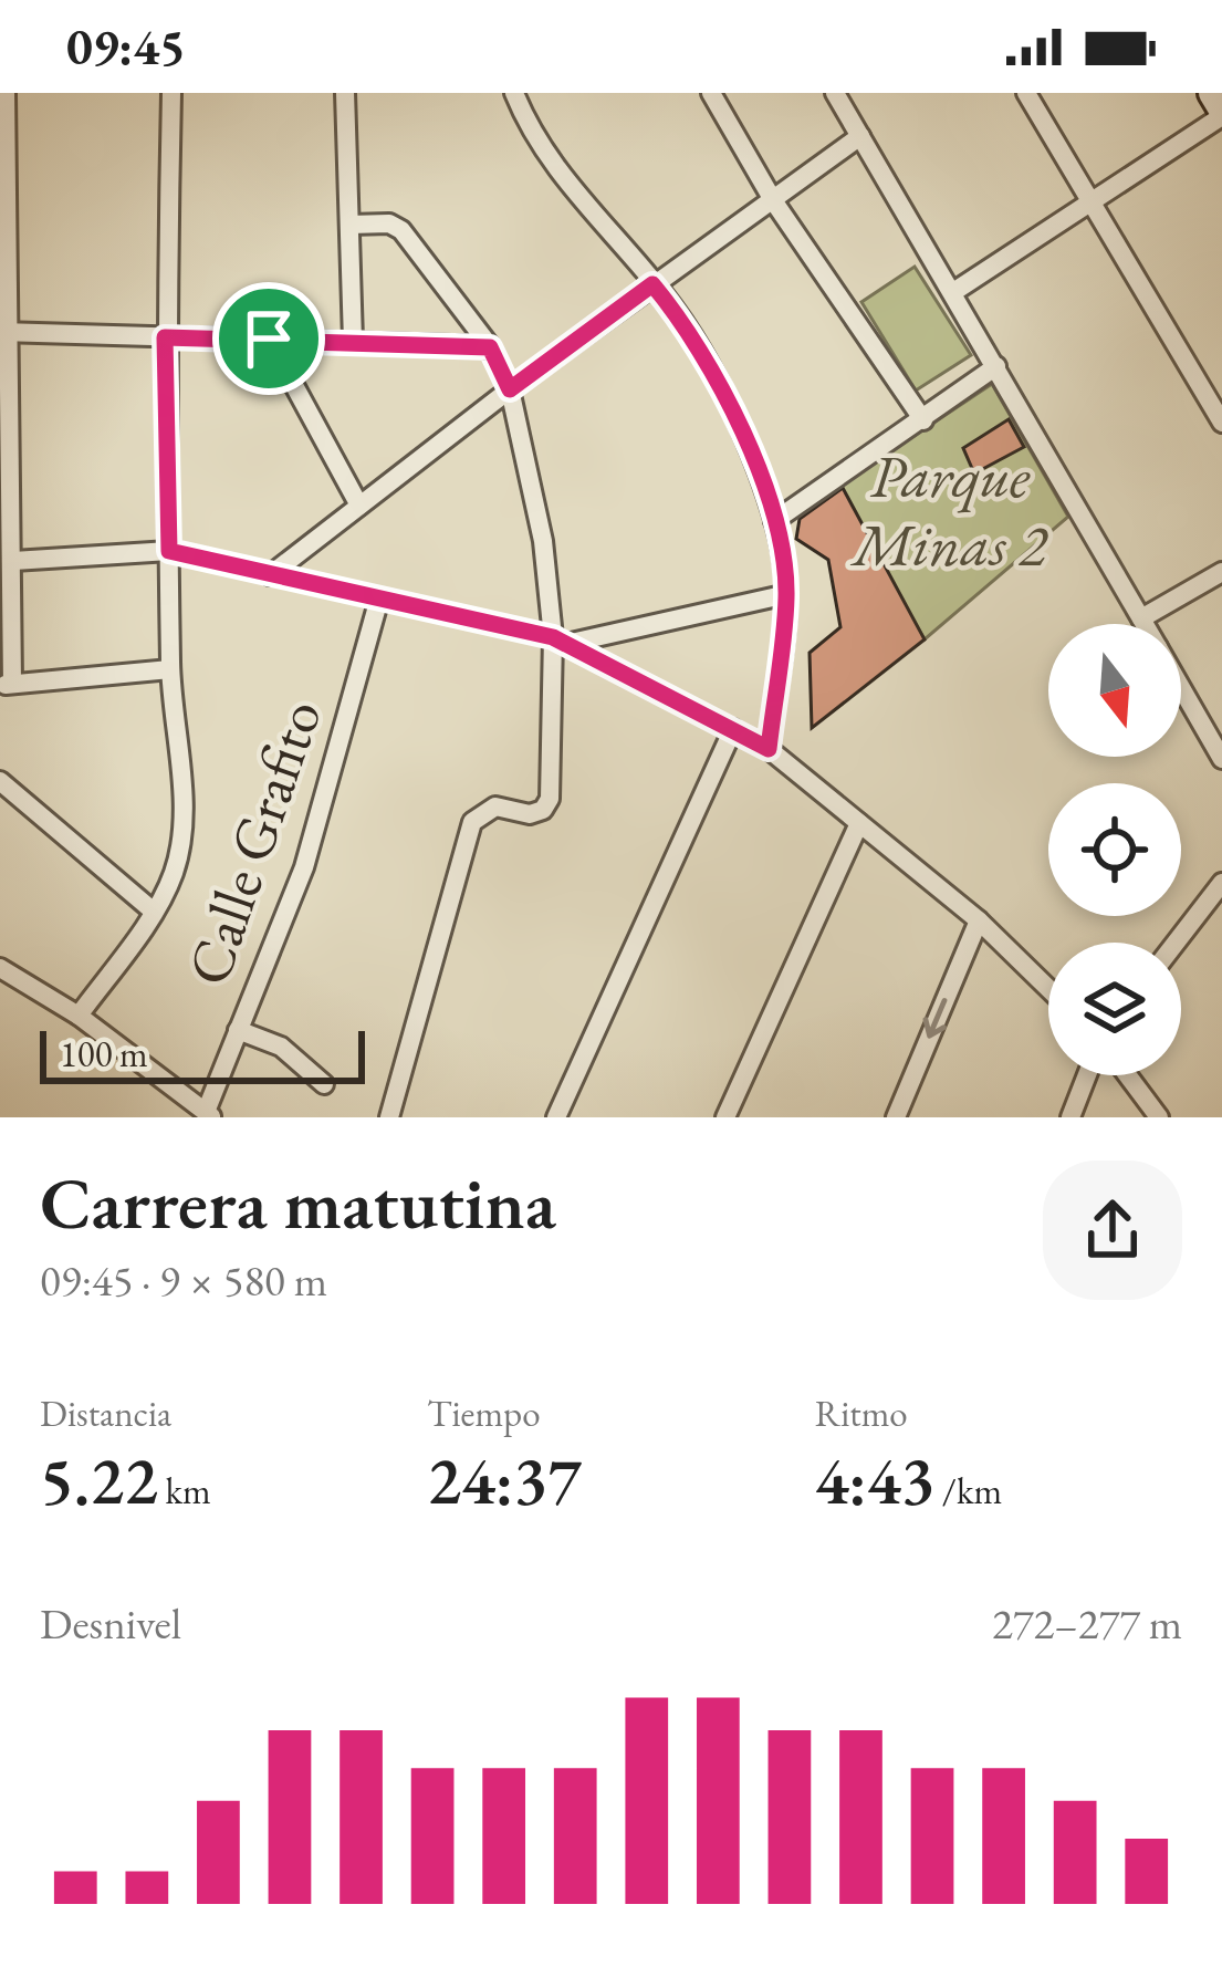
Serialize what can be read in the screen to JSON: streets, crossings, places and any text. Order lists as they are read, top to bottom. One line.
{"streets":{"street":["Calle Grafito"]},"parks":["Parque Minas 2"],"scale_bar":"100 m","north":"bottom","page":{"status":"09:45","scale":"100 m","heading":["Carrera matutina","09:45 · 9 × 580 m"],"stats":[["Distancia","5.22 km"],["Tiempo","24:37"],["Ritmo","4:43 /km"]],"chart":["Desnivel","272–277 m"]}}
